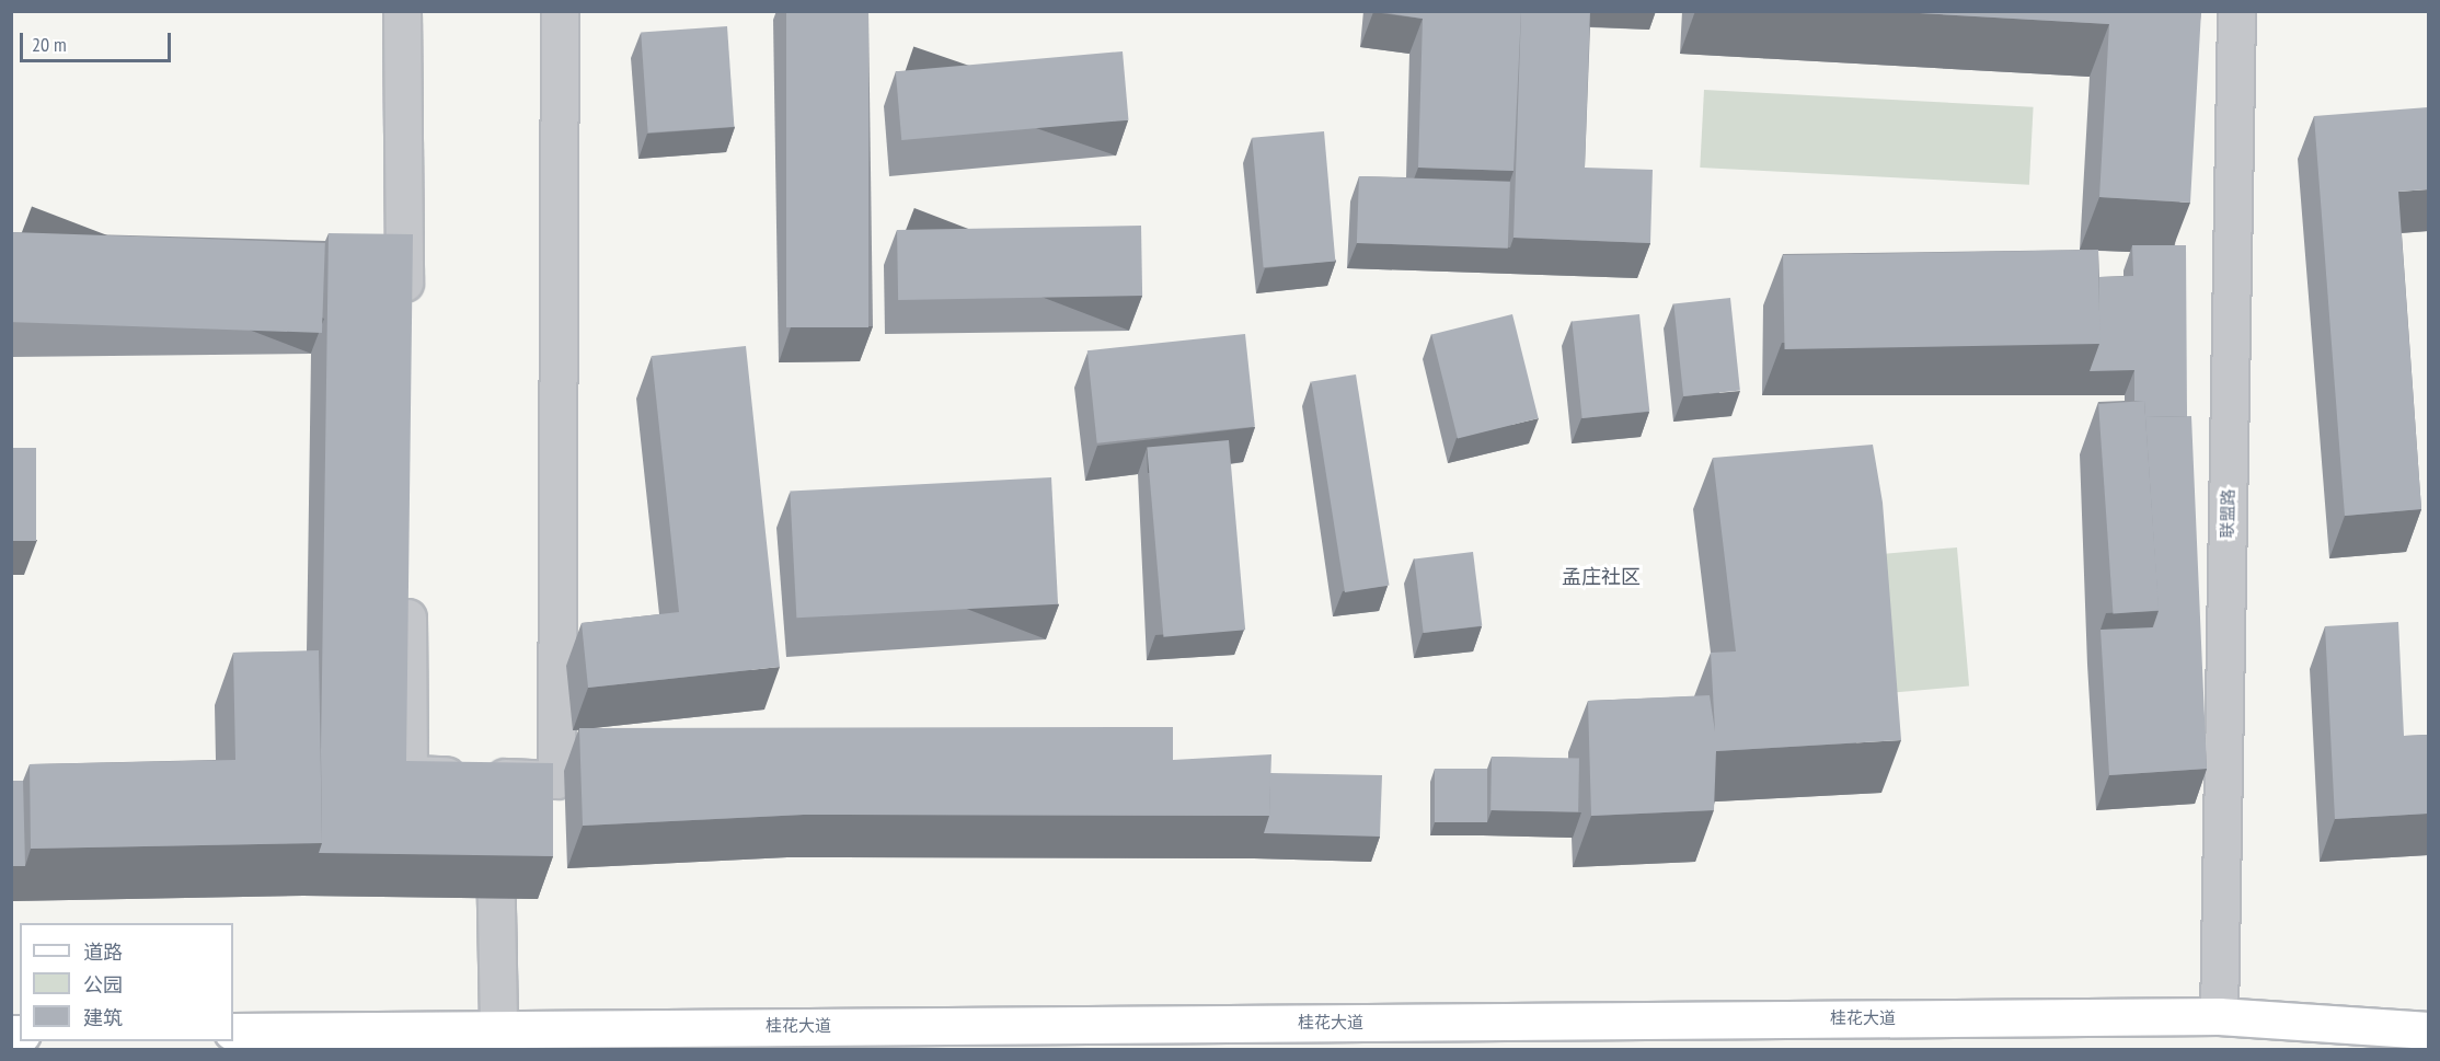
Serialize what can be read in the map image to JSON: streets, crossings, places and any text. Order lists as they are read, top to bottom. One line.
{"streets":{"main road":["桂花大道"],"street":["联盟路"]},"crossings":[["联盟路","桂花大道"]],"districts":["孟庄社区"],"legend":["道路","公园","建筑"],"scale_bar":"20 m"}
